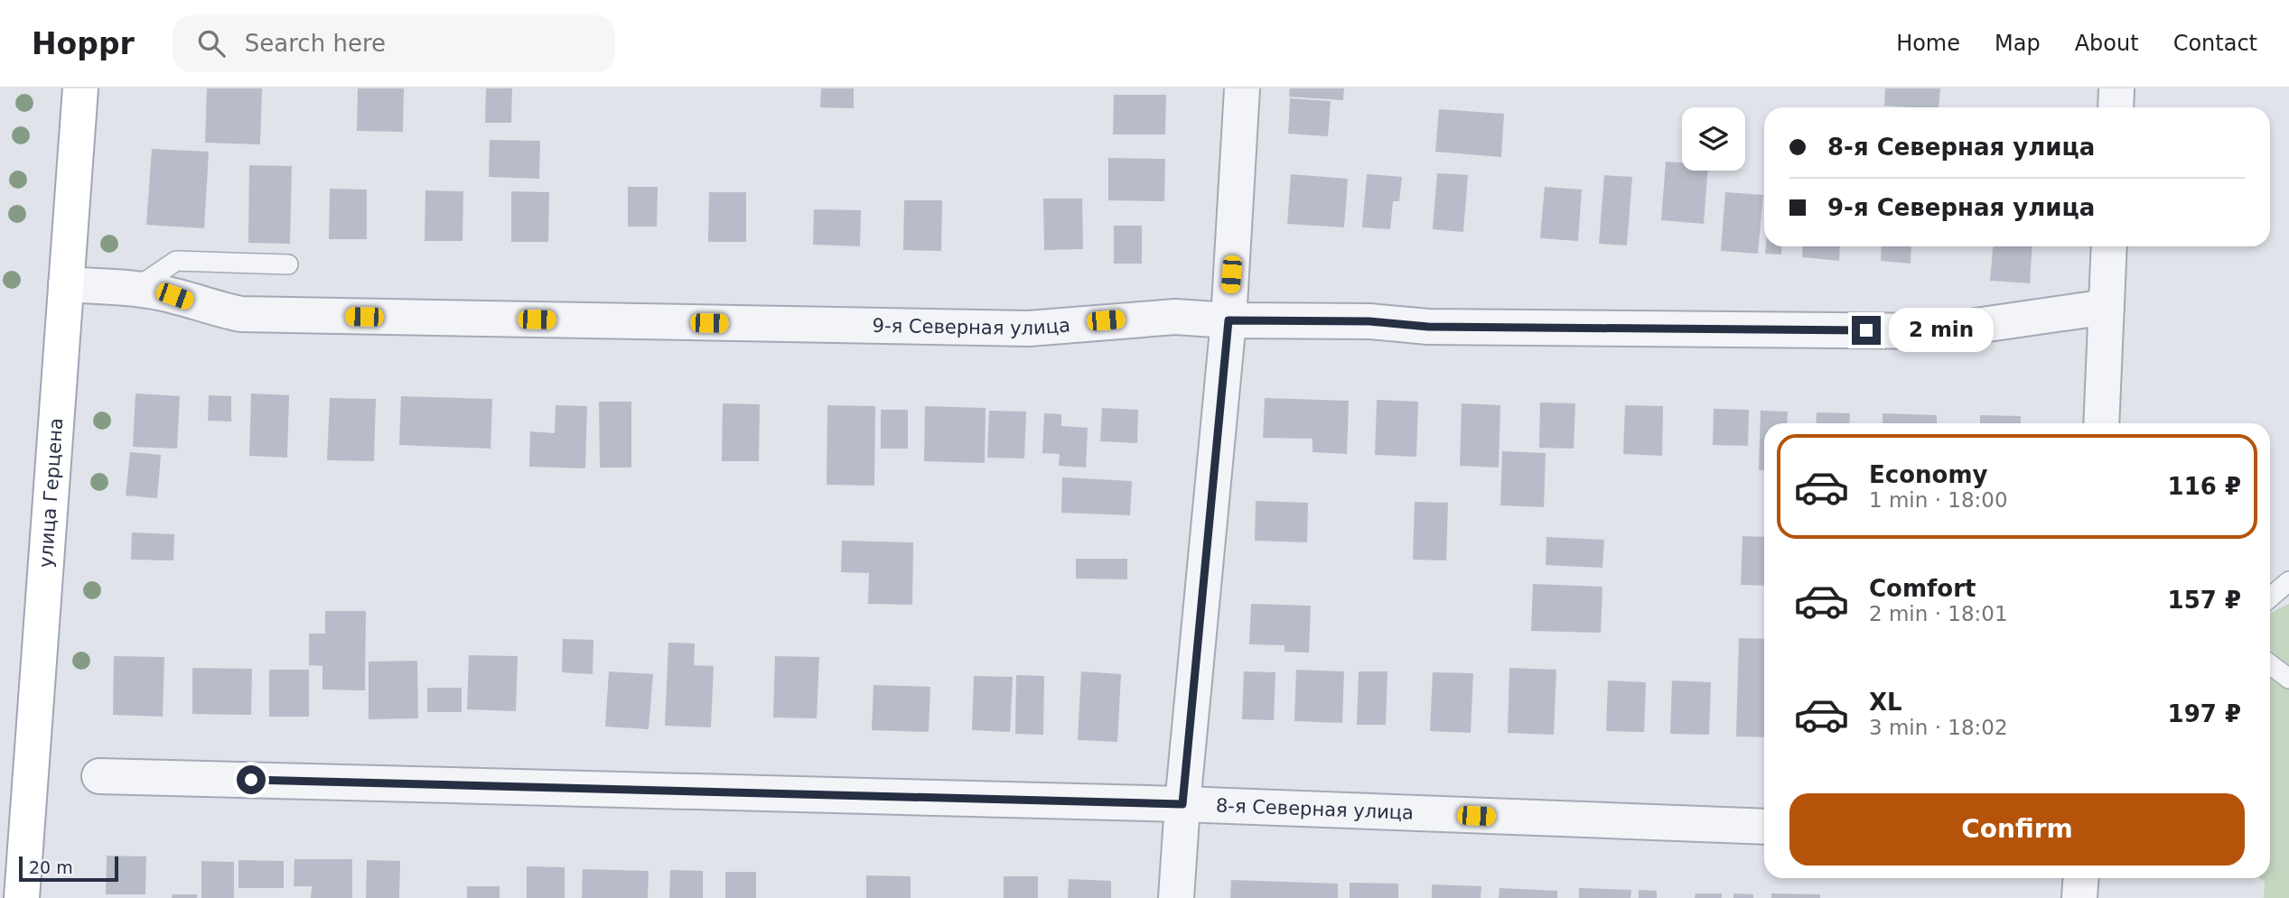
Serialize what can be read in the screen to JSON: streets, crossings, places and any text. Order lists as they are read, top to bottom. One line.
{"streets":{"main road":["улица Герцена"],"street":["9-я Северная улица","8-я Северная улица"]},"crossings":[["9-я Северная улица","улица Герцена"]],"scale_bar":"20 m","page":{"header":"Hoppr","search":"Search here","nav":["Home","Map","About","Contact"],"banner":["8-я Северная улица","9-я Северная улица"],"bubble":"2 min","list":[{"name":"Economy","note":"1 min · 18:00","value":"116 ₽"},{"name":"Comfort","note":"2 min · 18:01","value":"157 ₽"},{"name":"XL","note":"3 min · 18:02","value":"197 ₽"}],"buttons":"Confirm","scale":"20 m"}}
